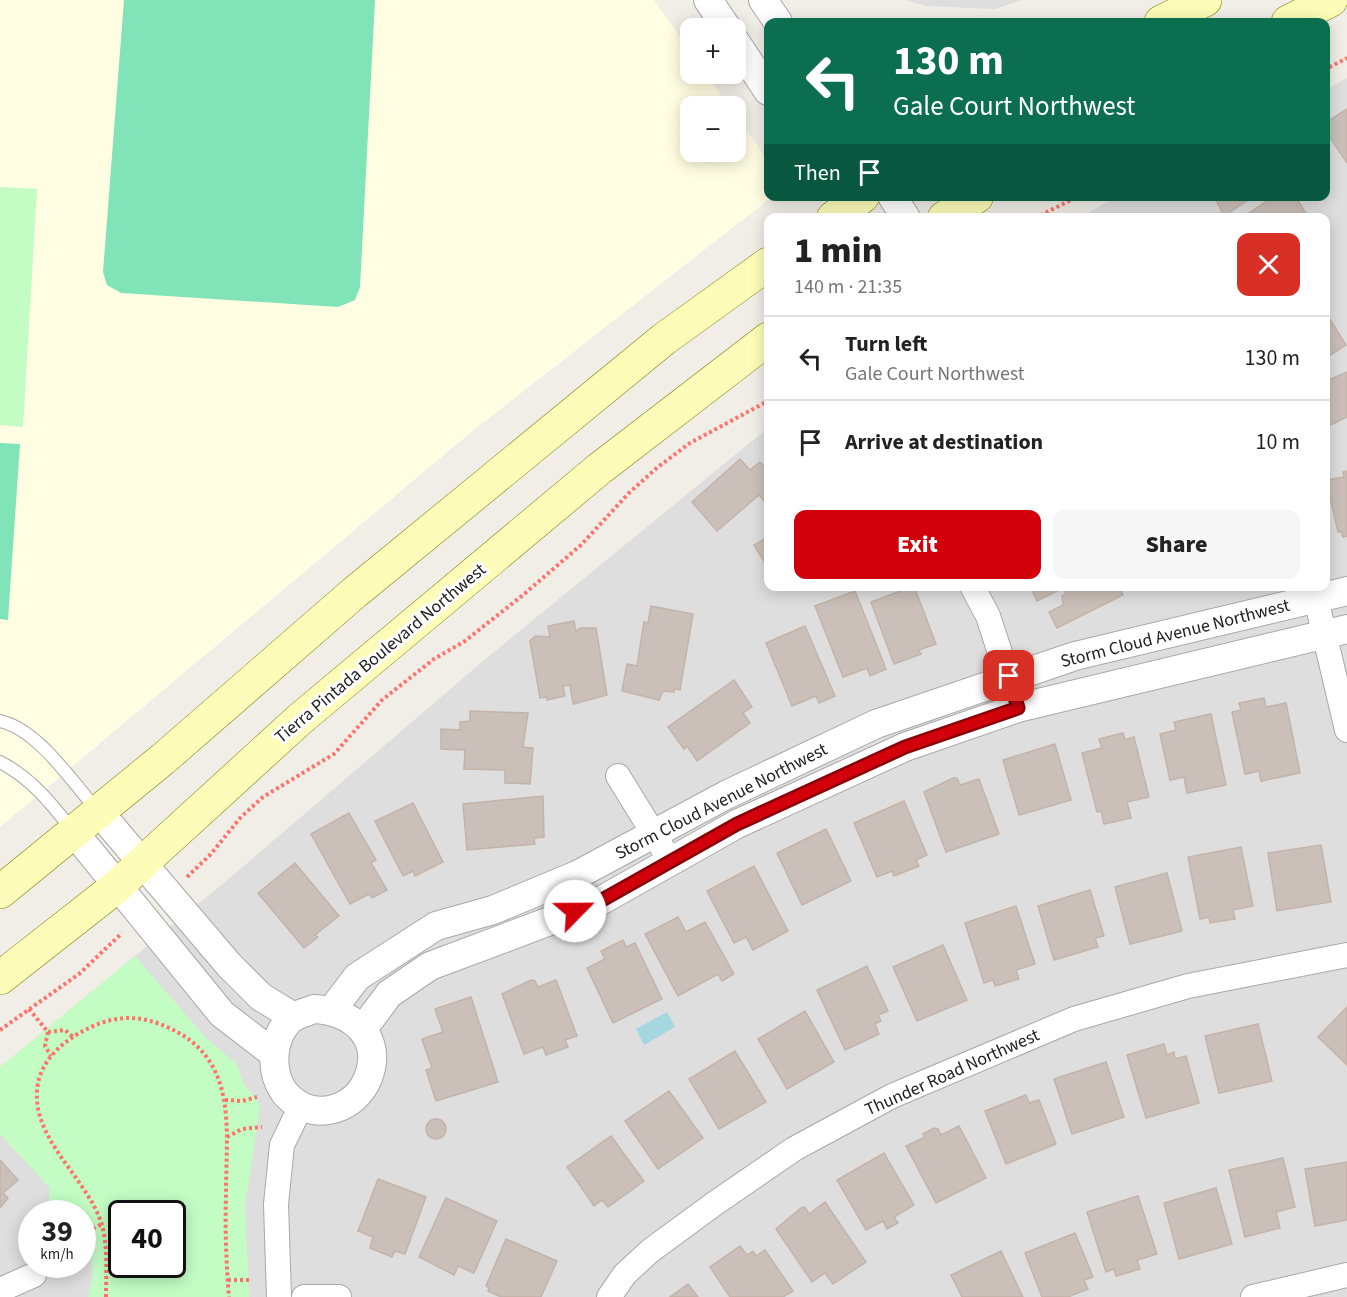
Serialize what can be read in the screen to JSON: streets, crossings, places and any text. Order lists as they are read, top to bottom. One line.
{"streets":{"main road":["Tierra Pintada Boulevard Northwest"],"street":["Storm Cloud Avenue Northwest","Thunder Road Northwest"]},"page":{"map_buttons":["+","−"],"turn":["130 m","Gale Court Northwest"],"then":"Then","heading":["1 min","140 m · 21:35"],"list":[{"name":"Turn left","note":"Gale Court Northwest","value":"130 m"},{"name":"Arrive at destination","value":"10 m"}],"buttons":["Exit","Share"],"speed":"39 km/h","limit":"40"}}
